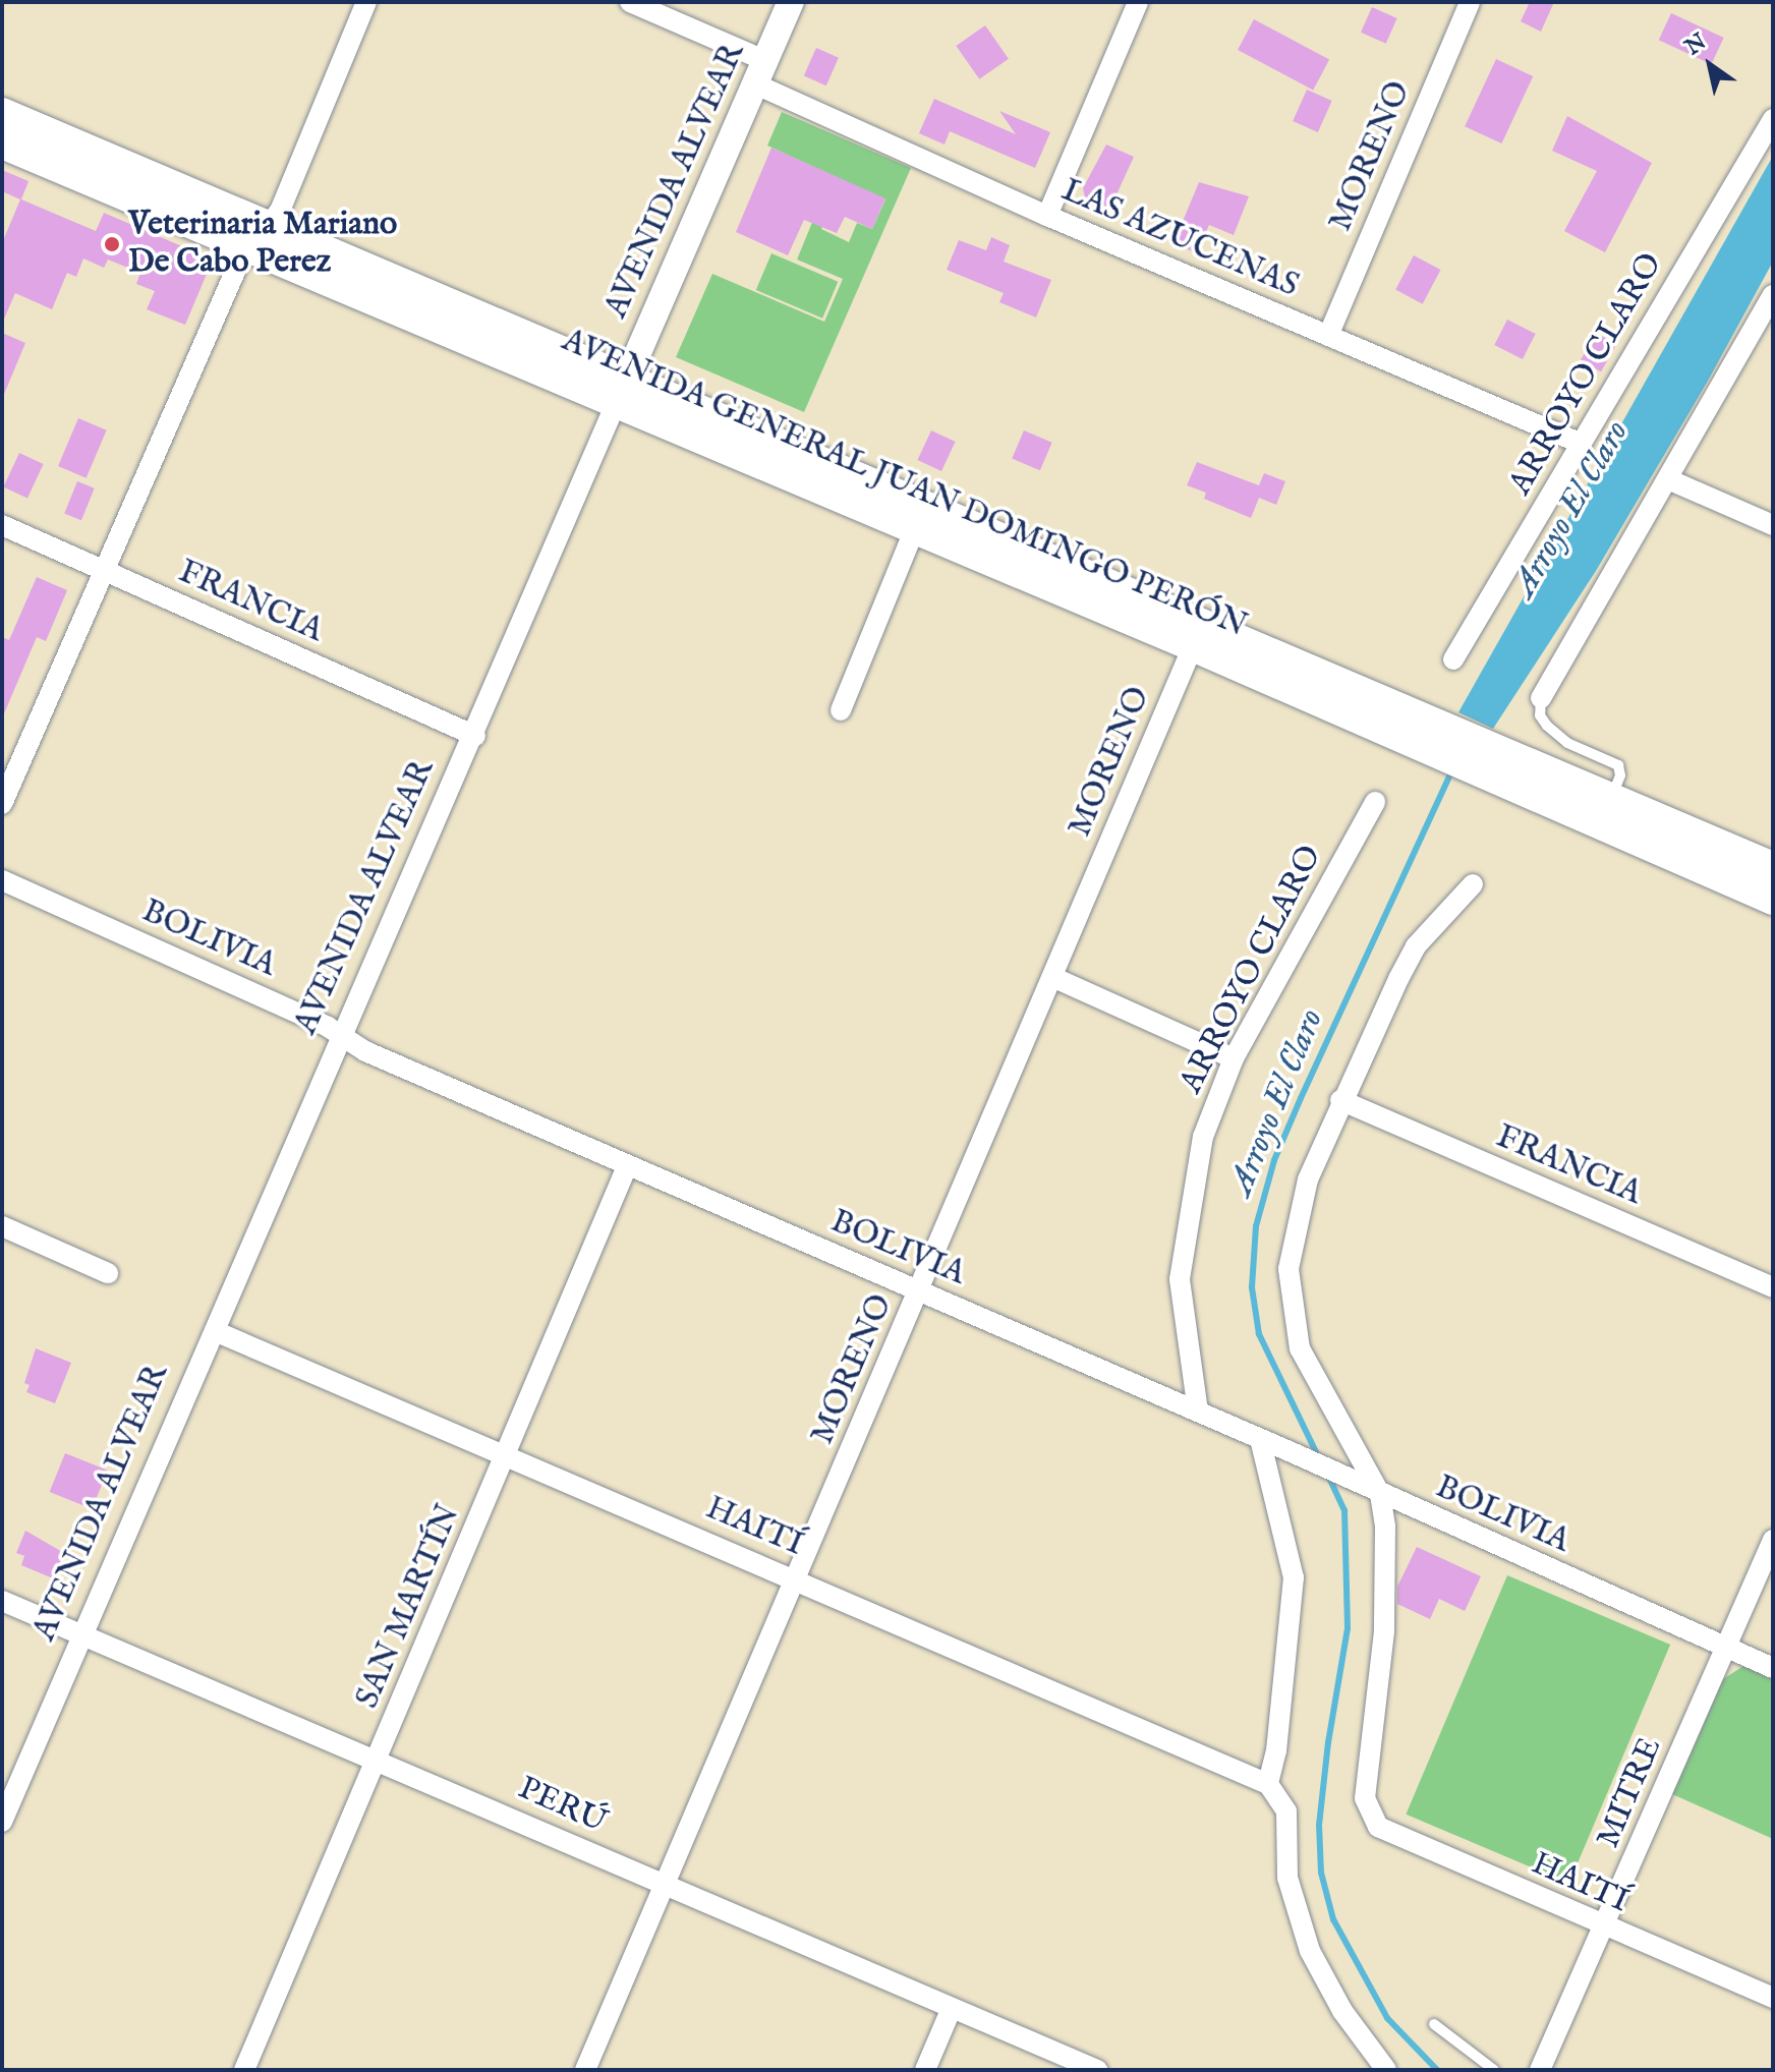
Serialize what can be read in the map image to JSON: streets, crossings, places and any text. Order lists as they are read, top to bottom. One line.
{"streets":{"main road":["AVENIDA GENERAL JUAN DOMINGO PERÓN"],"street":["MORENO","AVENIDA ALVEAR","LAS AZUCENAS","ARROYO CLARO","FRANCIA","BOLIVIA","HAITÍ","SAN MARTÍN","MITRE","PERÚ"]},"crossings":[["MORENO","LAS AZUCENAS"],["MORENO","AVENIDA GENERAL JUAN DOMINGO PERÓN"],["MORENO","BOLIVIA"],["MORENO","HAITÍ"],["MORENO","PERÚ"],["AVENIDA ALVEAR","LAS AZUCENAS"],["AVENIDA ALVEAR","AVENIDA GENERAL JUAN DOMINGO PERÓN"],["AVENIDA ALVEAR","FRANCIA"],["AVENIDA ALVEAR","BOLIVIA"],["AVENIDA ALVEAR","HAITÍ"],["AVENIDA ALVEAR","PERÚ"],["LAS AZUCENAS","ARROYO CLARO"],["ARROYO CLARO","BOLIVIA"],["BOLIVIA","HAITÍ"],["BOLIVIA","SAN MARTÍN"],["BOLIVIA","MITRE"],["HAITÍ","SAN MARTÍN"],["HAITÍ","MITRE"],["SAN MARTÍN","PERÚ"]],"water":["Arroyo El Claro"],"places":["Veterinaria Mariano De Cabo Perez"],"north":"top left"}
